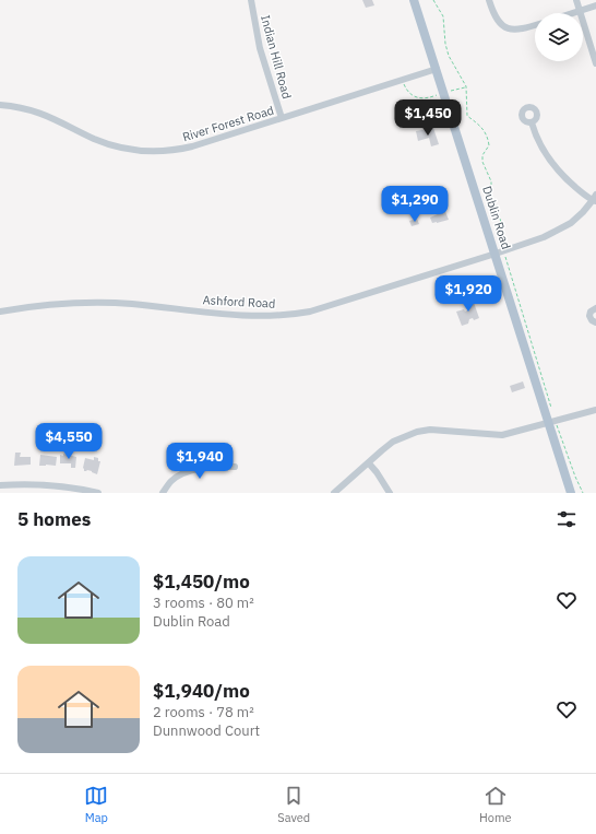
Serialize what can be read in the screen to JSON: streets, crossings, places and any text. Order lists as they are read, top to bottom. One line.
{"streets":{"main road":["Dublin Road"],"street":["Indian Hill Road","River Forest Road","Ashford Road"]},"crossings":[["Indian Hill Road","River Forest Road"],["River Forest Road","Dublin Road"],["Dublin Road","Ashford Road"]],"page":{"price":["$1,450","$1,290","$1,920","$4,550","$1,940"],"heading":"5 homes","list":[{"name":"$1,450/mo","note":"3 rooms · 80 m² · Dublin Road"},{"name":"$1,940/mo","note":"2 rooms · 78 m² · Dunnwood Court"}],"tabs":["Map","Saved","Home"]}}
